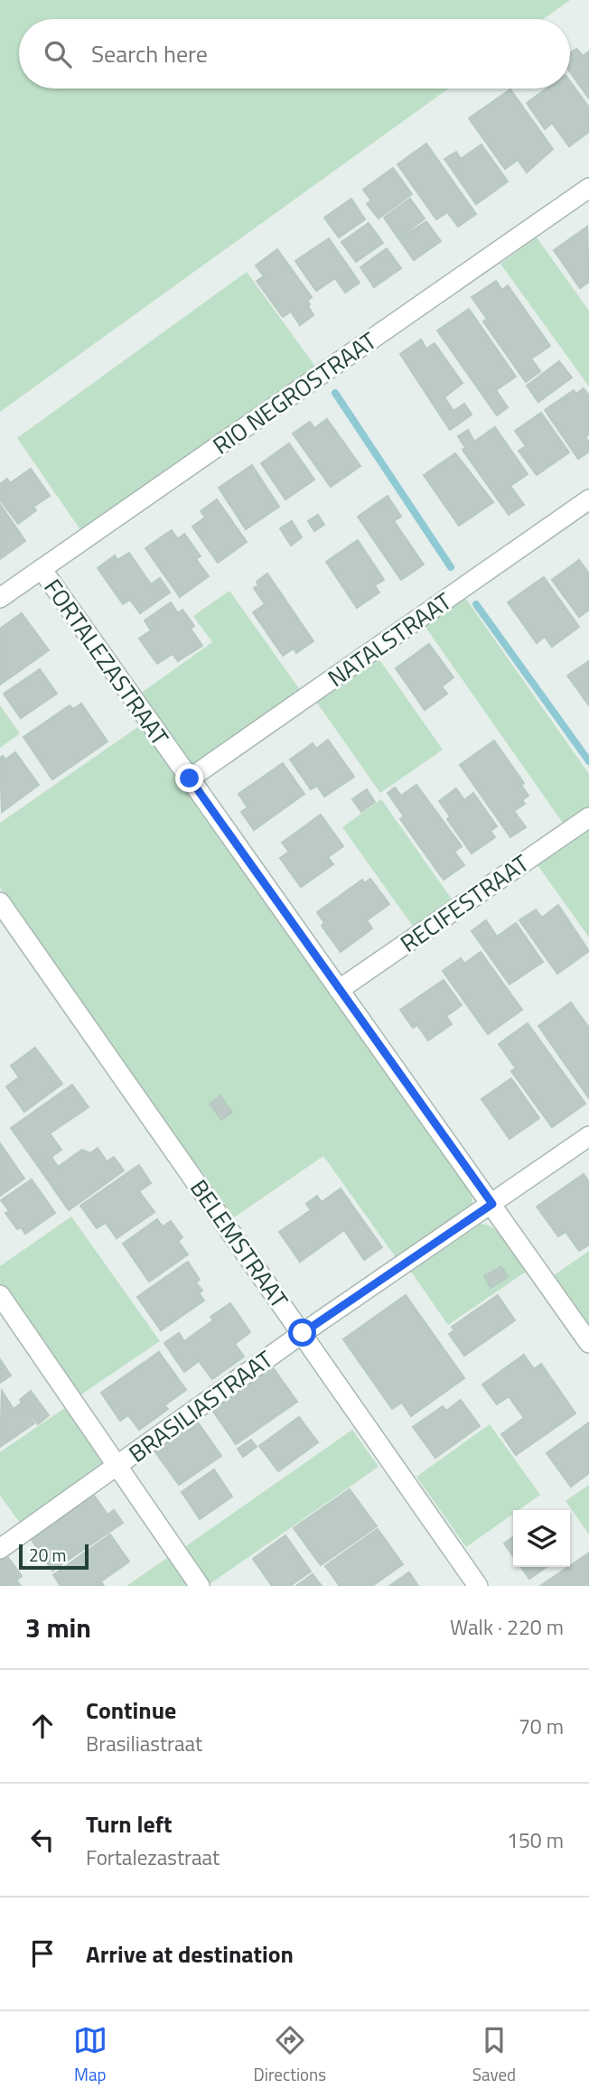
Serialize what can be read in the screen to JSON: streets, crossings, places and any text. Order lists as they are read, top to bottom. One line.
{"streets":{"street":["RIO NEGROSTRAAT","NATALSTRAAT","FORTALEZASTRAAT","RECIFESTRAAT","BELEMSTRAAT","BRASILIASTRAAT"]},"crossings":[["RIO NEGROSTRAAT","FORTALEZASTRAAT"],["NATALSTRAAT","FORTALEZASTRAAT"],["FORTALEZASTRAAT","RECIFESTRAAT"],["FORTALEZASTRAAT","BRASILIASTRAAT"],["BELEMSTRAAT","BRASILIASTRAAT"]],"scale_bar":"20 m","page":{"search":"Search here","scale":"20 m","heading":["3 min","Walk · 220 m"],"list":[["Continue","Brasiliastraat","70 m"],["Turn left","Fortalezastraat","150 m"],"Arrive at destination"],"nav":["Map","Directions","Saved"]}}
